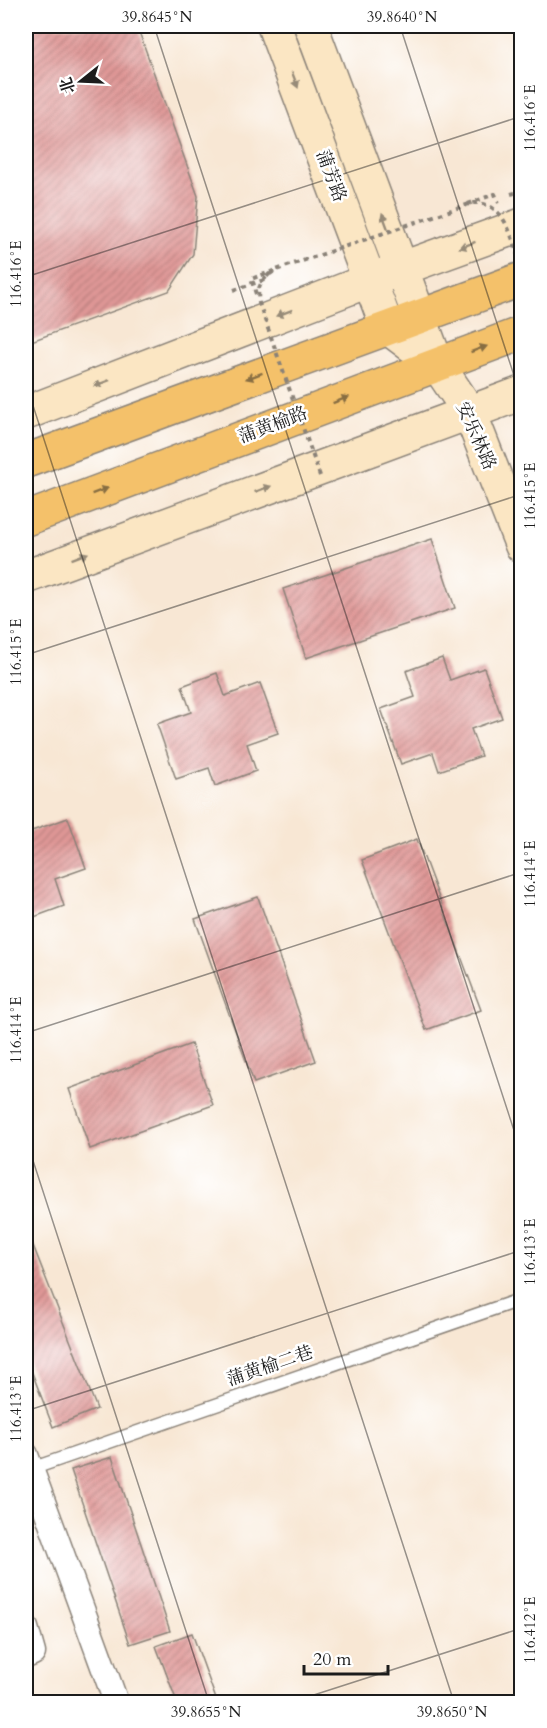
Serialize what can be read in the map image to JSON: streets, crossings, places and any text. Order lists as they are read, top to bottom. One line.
{"streets":{"main road":["蒲黄榆路"],"street":["蒲芳路","安乐林路"],"lane":["蒲黄榆二巷"]},"crossings":[["蒲芳路","蒲黄榆路"],["蒲芳路","安乐林路"],["蒲黄榆路","安乐林路"]],"scale_bar":"20 m","north":"left","coordinates":["39.8645°N","39.8640°N","116.416°E","116.415°E","116.414°E","116.413°E","116.412°E","39.8655°N","39.8650°N"]}
